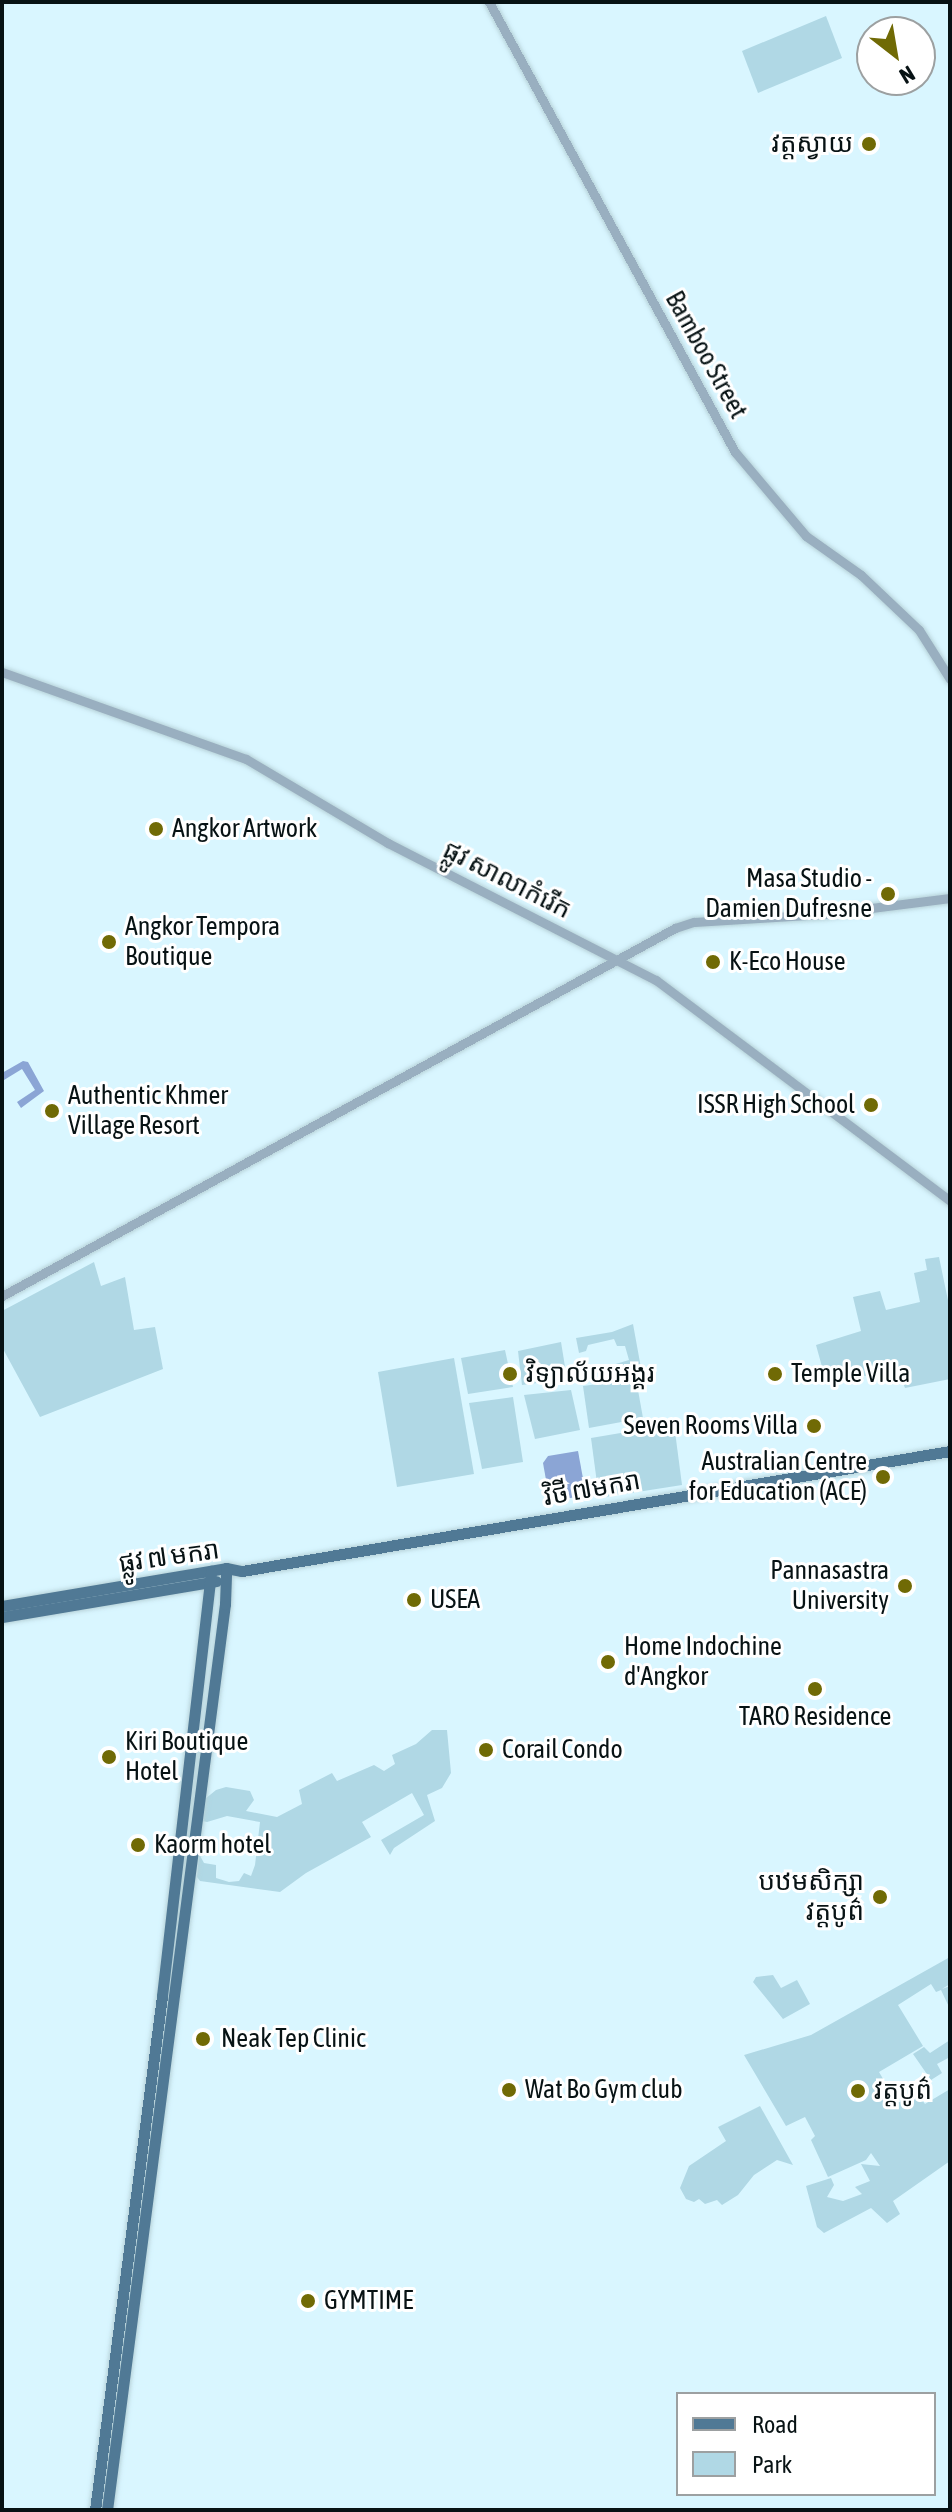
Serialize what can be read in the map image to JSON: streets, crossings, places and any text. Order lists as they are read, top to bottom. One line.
{"streets":{"main road":["វិថី ៧មករា","ផ្លូវ ៧ មករា"],"street":["Bamboo Street","ផ្លូវ សាលាកំរើក"]},"crossings":[["វិថី ៧មករា","ផ្លូវ ៧ មករា"]],"places":["វត្តស្វាយ","Angkor Artwork","Masa Studio - Damien Dufresne","Angkor Tempora Boutique","K-Eco House","ISSR High School","Authentic Khmer Village Resort","វិទ្យាល័យអង្គរ","Temple Villa","Seven Rooms Villa","Australian Centre for Education (ACE)","Pannasastra University","USEA","Home Indochine d'Angkor","TARO Residence","Corail Condo","Kiri Boutique Hotel","Kaorm hotel","បឋមសិក្សា វត្តបូព៌","Neak Tep Clinic","Wat Bo Gym club","វត្តបូព៌","GYMTIME"],"legend":["Road","Park"],"north":"bottom right"}
